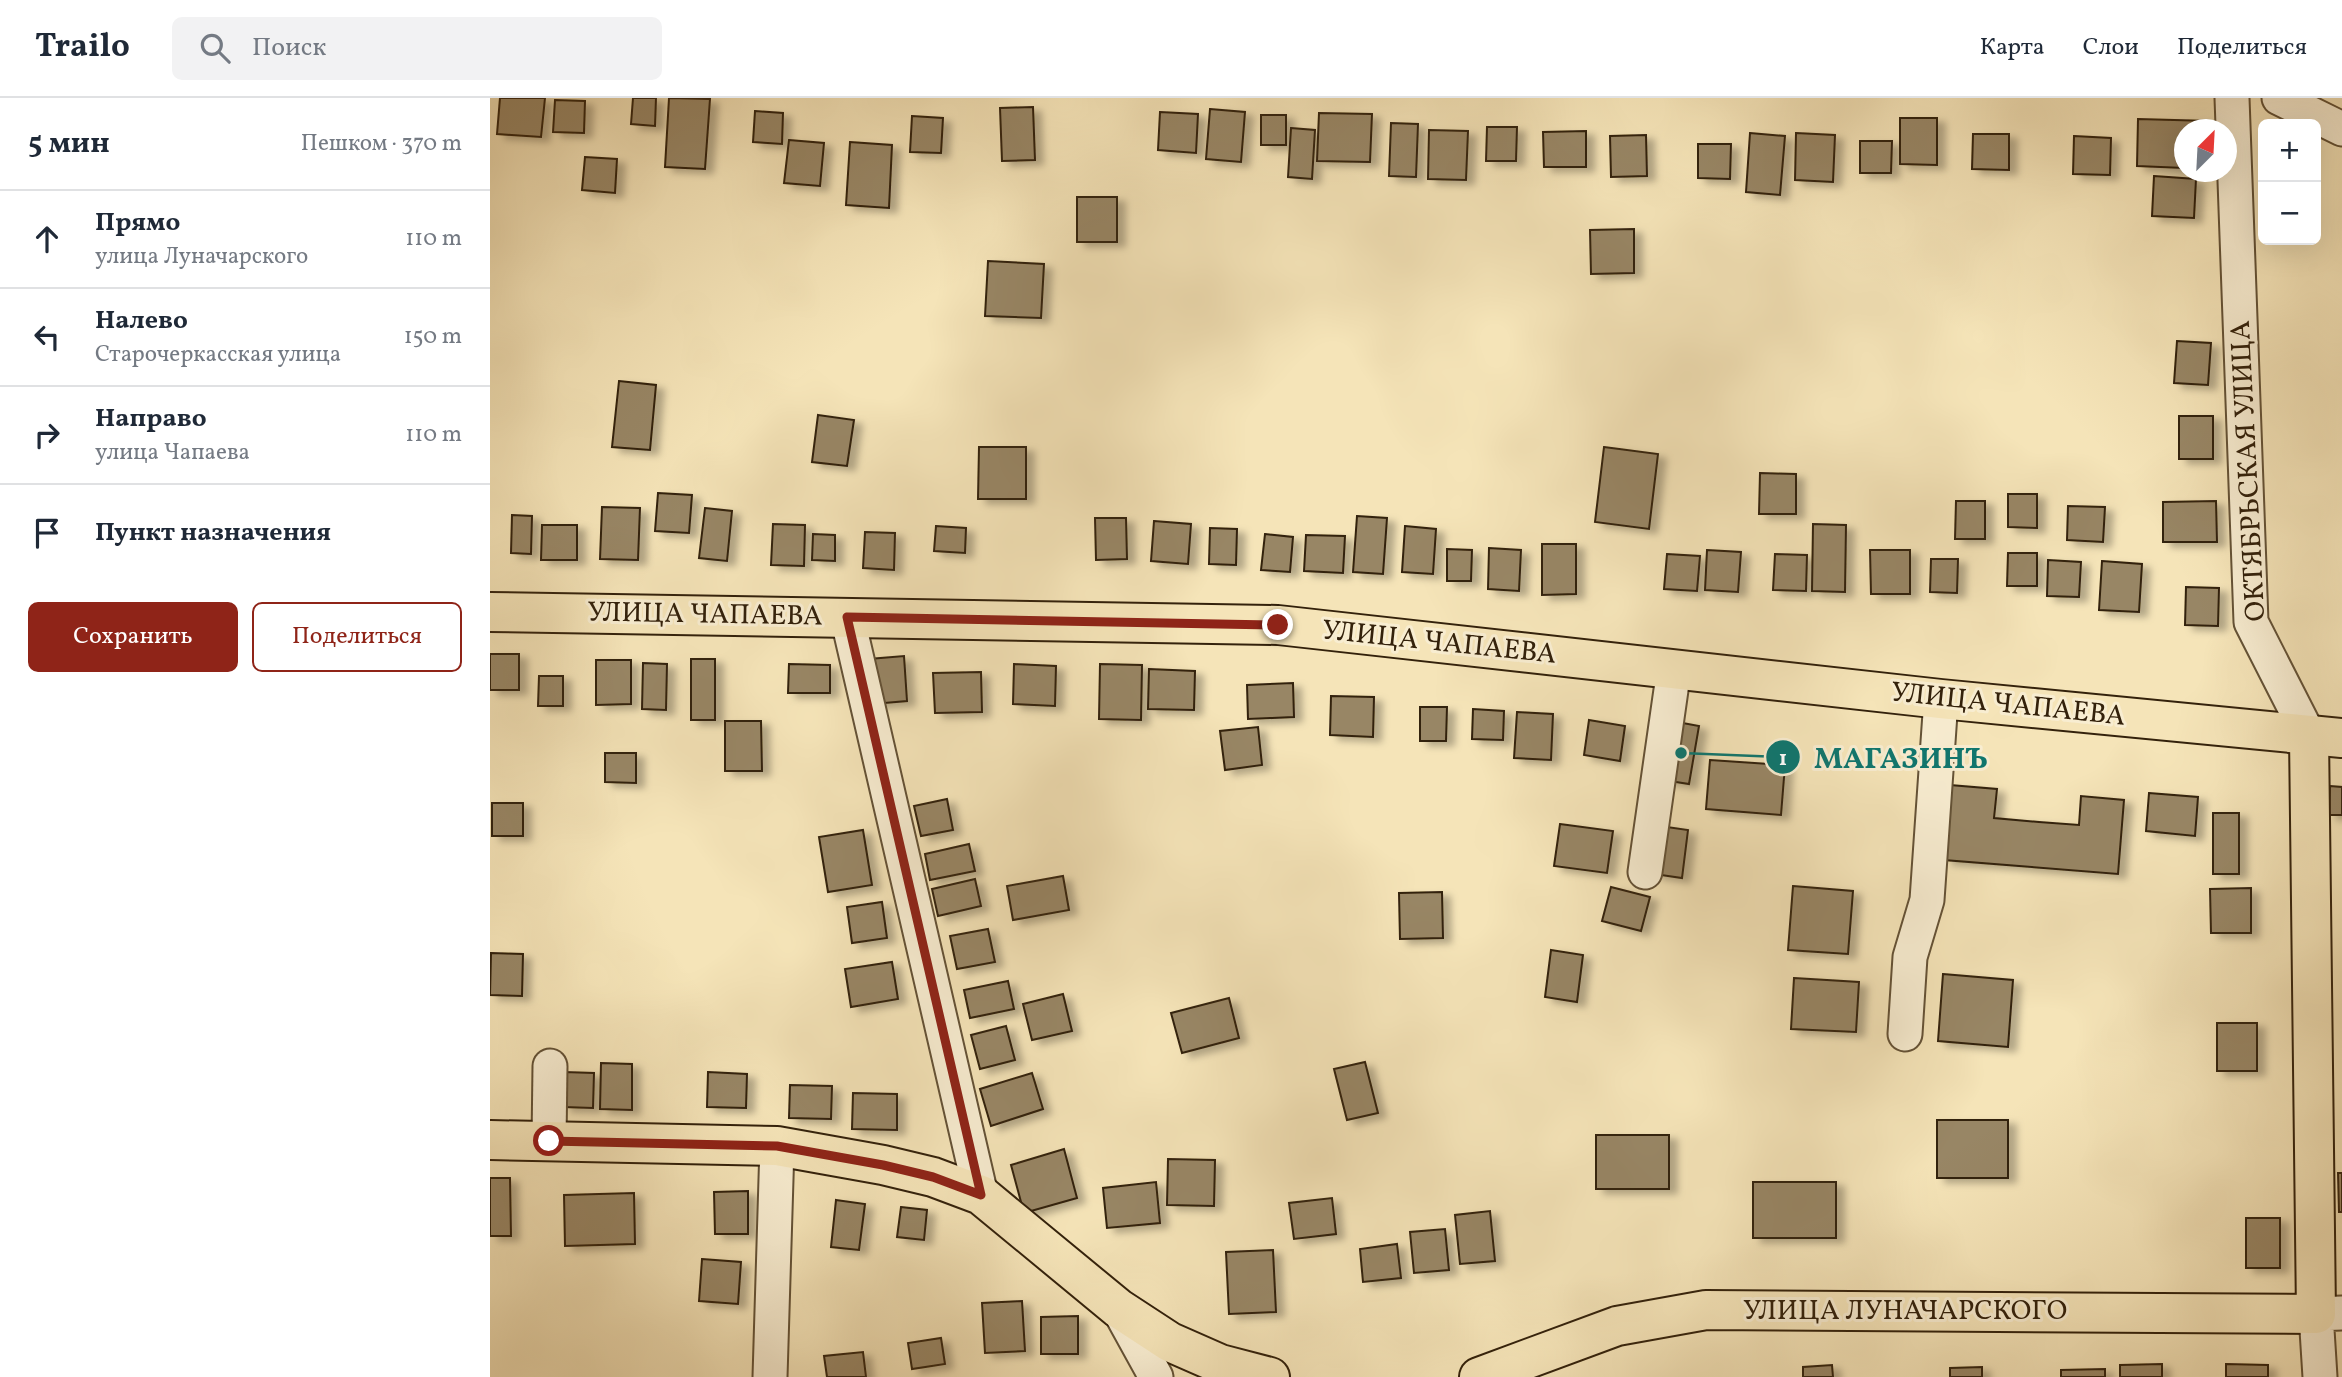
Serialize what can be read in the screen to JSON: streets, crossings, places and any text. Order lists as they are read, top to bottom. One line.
{"streets":{"main road":["ОКТЯБРЬСКАЯ УЛИЦА","УЛИЦА ЧАПАЕВА","УЛИЦА ЛУНАЧАРСКОГО"]},"crossings":[["ОКТЯБРЬСКАЯ УЛИЦА","УЛИЦА ЧАПАЕВА"],["ОКТЯБРЬСКАЯ УЛИЦА","УЛИЦА ЛУНАЧАРСКОГО"]],"places":["МАГАЗИНЪ"],"north":"top right","page":{"header":"Trailo","search":"Поиск","nav":["Карта","Слои","Поделиться"],"heading":["5 мин","Пешком · 370 m"],"map_buttons":["+","−"],"list":[["Прямо","улица Луначарского","110 m"],["Налево","Старочеркасская улица","150 m"],["Направо","улица Чапаева","110 m"],"Пункт назначения"],"buttons":["Сохранить","Поделиться"]}}
